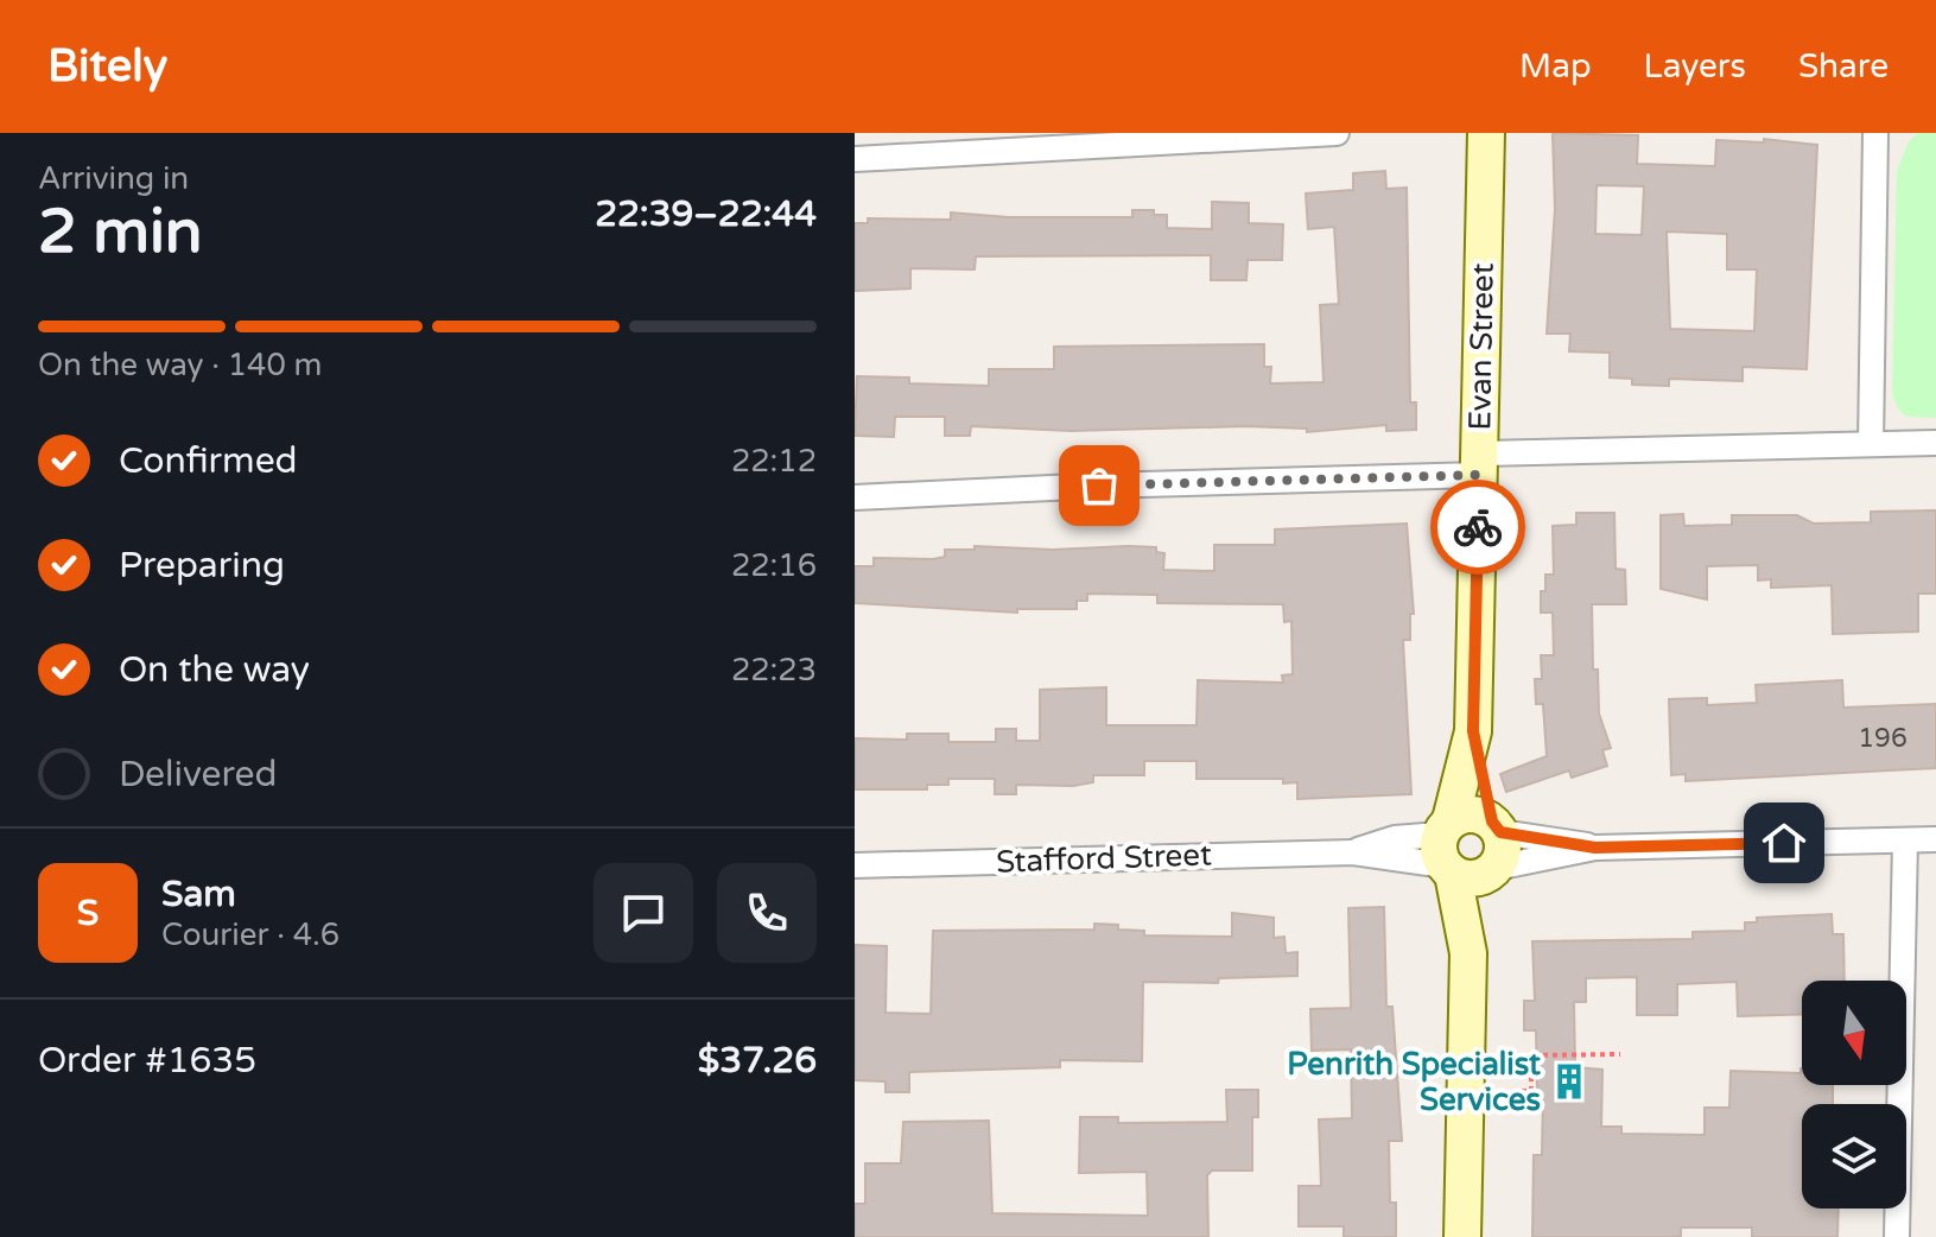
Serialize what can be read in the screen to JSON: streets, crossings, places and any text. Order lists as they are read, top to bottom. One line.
{"streets":{"street":["Evan Street","Stafford Street"]},"crossings":[["Evan Street","Stafford Street"]],"places":{"building":["Penrith Specialist Services"]},"house_numbers":["196"],"north":"bottom","page":{"header":"Bitely","nav":["Map","Layers","Share"],"heading":["2 min","Arriving in","22:39–22:44"],"panel":["Sam","Courier · 4.6","Order #1635","$37.26"],"bar":"On the way · 140 m","list":[["Confirmed","22:12"],["Preparing","22:16"],["On the way","22:23"],"Delivered"],"round":"S"}}
